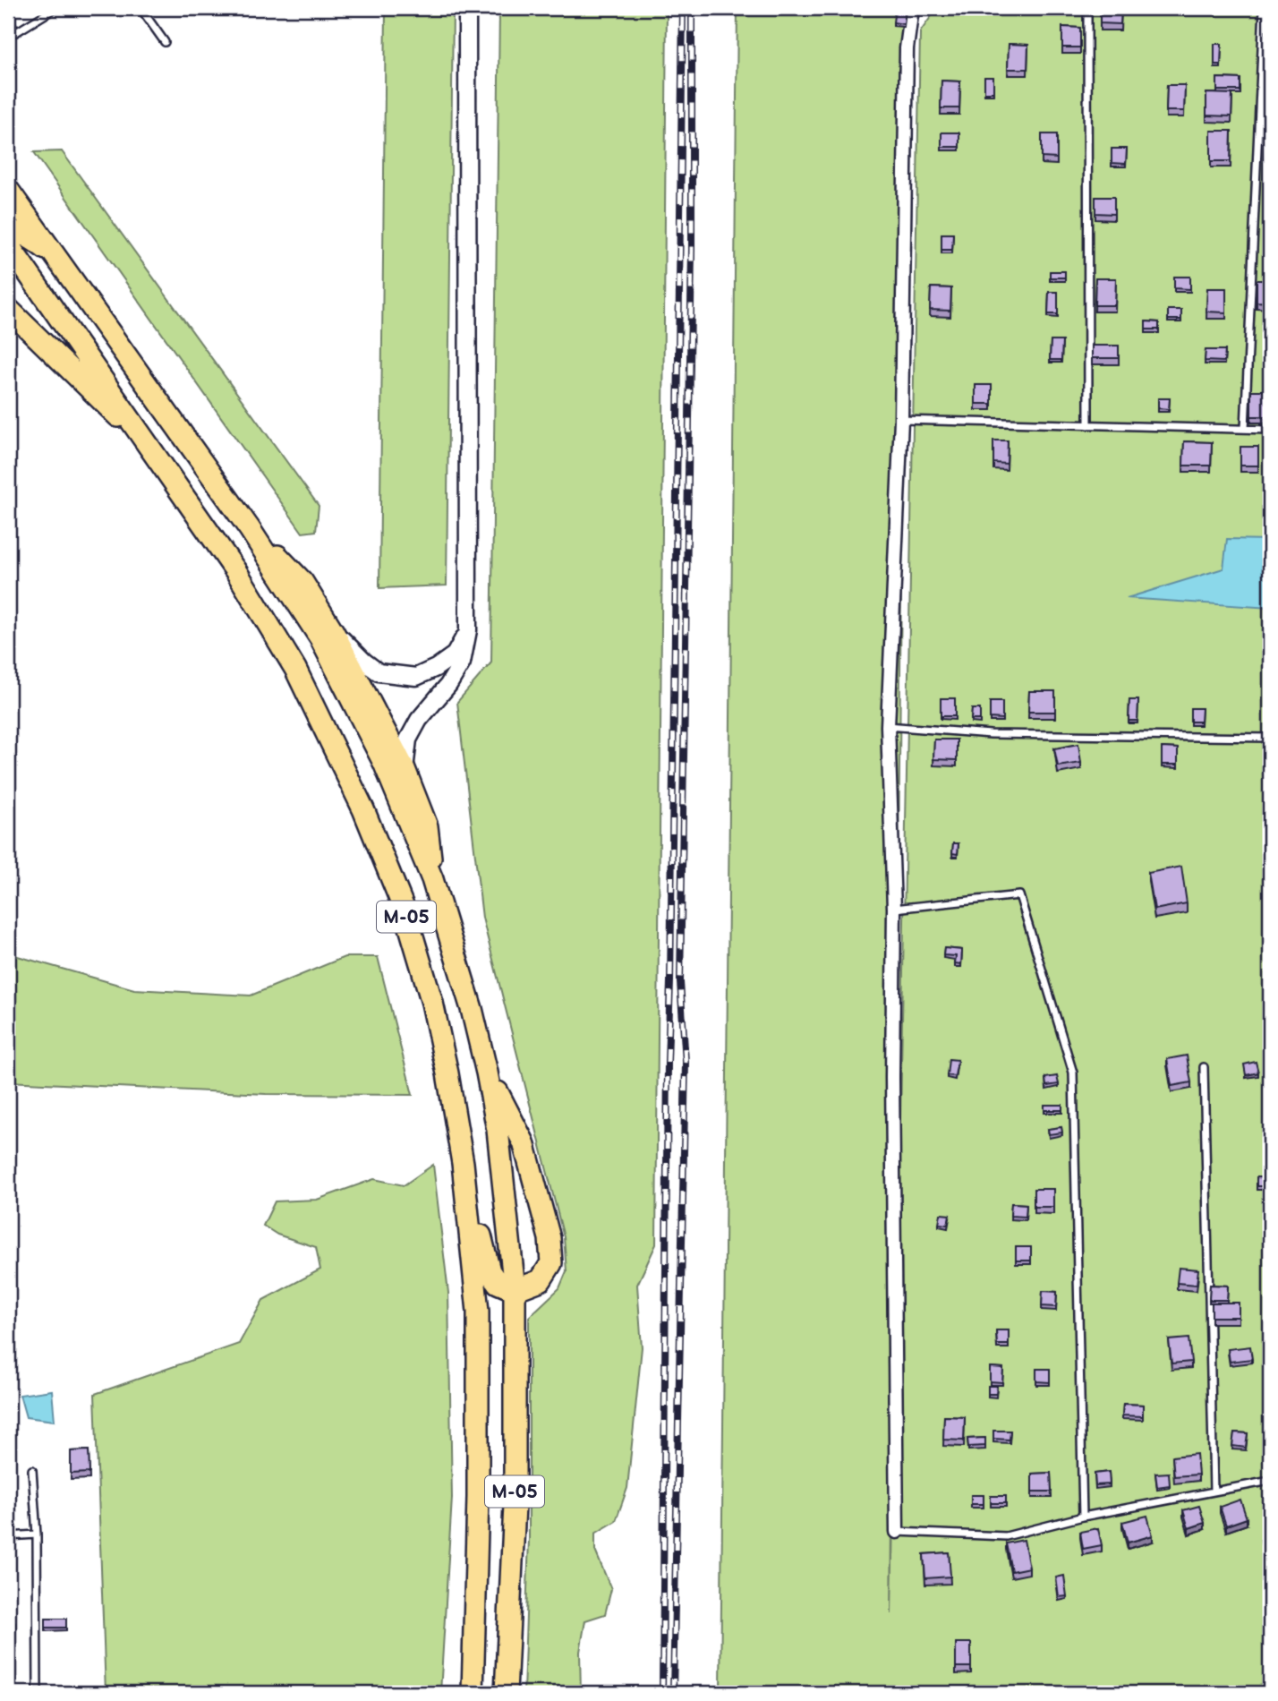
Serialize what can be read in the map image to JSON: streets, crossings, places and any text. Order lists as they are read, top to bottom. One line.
{"streets":{"highway":["М-05"]}}
